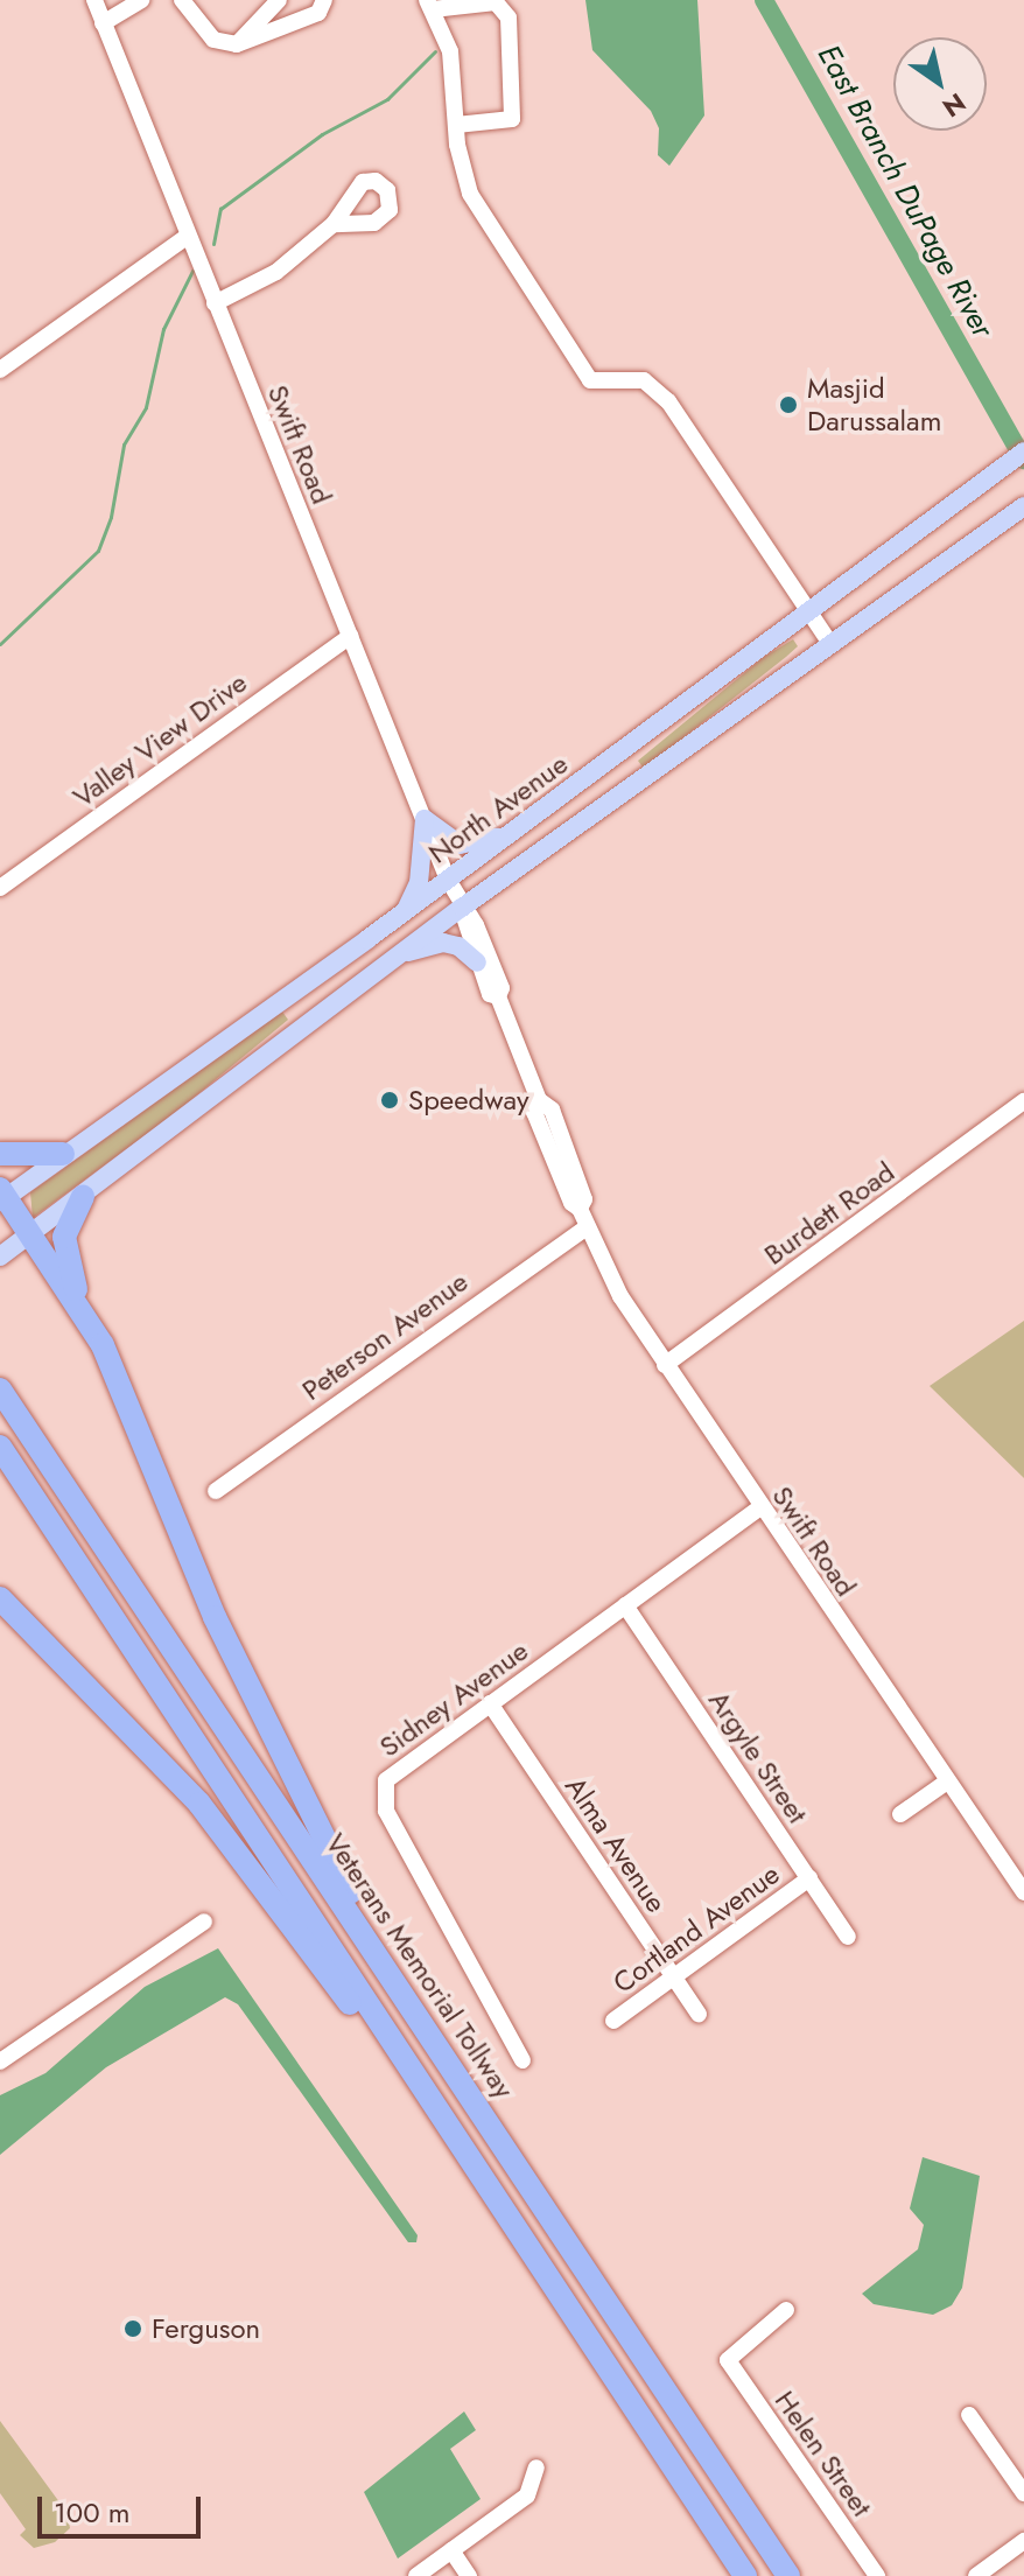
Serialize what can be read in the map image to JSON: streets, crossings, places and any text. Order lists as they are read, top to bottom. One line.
{"streets":{"highway":["Veterans Memorial Tollway"],"main road":["North Avenue"],"street":["Swift Road","Valley View Drive","Burdett Road","Peterson Avenue","Sidney Avenue","Argyle Street","Alma Avenue","Cortland Avenue","Helen Street"]},"crossings":[["Swift Road","Valley View Drive"],["Swift Road","North Avenue"],["Swift Road","Burdett Road"],["Swift Road","Peterson Avenue"],["Swift Road","Sidney Avenue"],["Sidney Avenue","Argyle Street"],["Sidney Avenue","Alma Avenue"],["Argyle Street","Cortland Avenue"],["Alma Avenue","Cortland Avenue"]],"water":["East Branch DuPage River"],"places":["Masjid Darussalam","Speedway","Ferguson"],"scale_bar":"100 m","north":"bottom right"}
